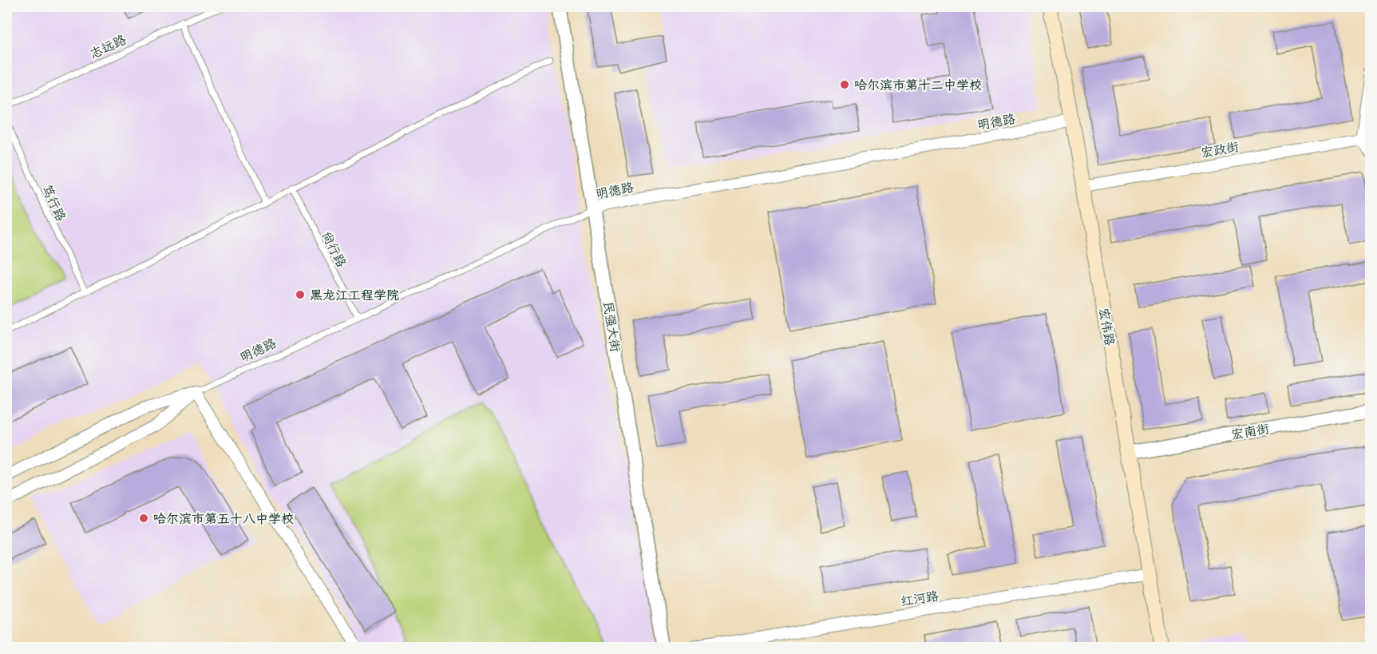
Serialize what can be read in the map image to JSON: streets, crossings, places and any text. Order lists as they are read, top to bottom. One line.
{"streets":{"main road":["宏伟路"],"street":["明德路","宏政街","民强大街","宏南街","红河路"],"lane":["志远路","笃行路","尚行路"]},"crossings":[["明德路","尚行路"],["明德路","民强大街"],["明德路","宏伟路"],["宏政街","宏伟路"],["宏伟路","宏南街"],["宏伟路","红河路"]],"places":["哈尔滨市第十二中学校","黑龙江工程学院","哈尔滨市第五十八中学校"]}
